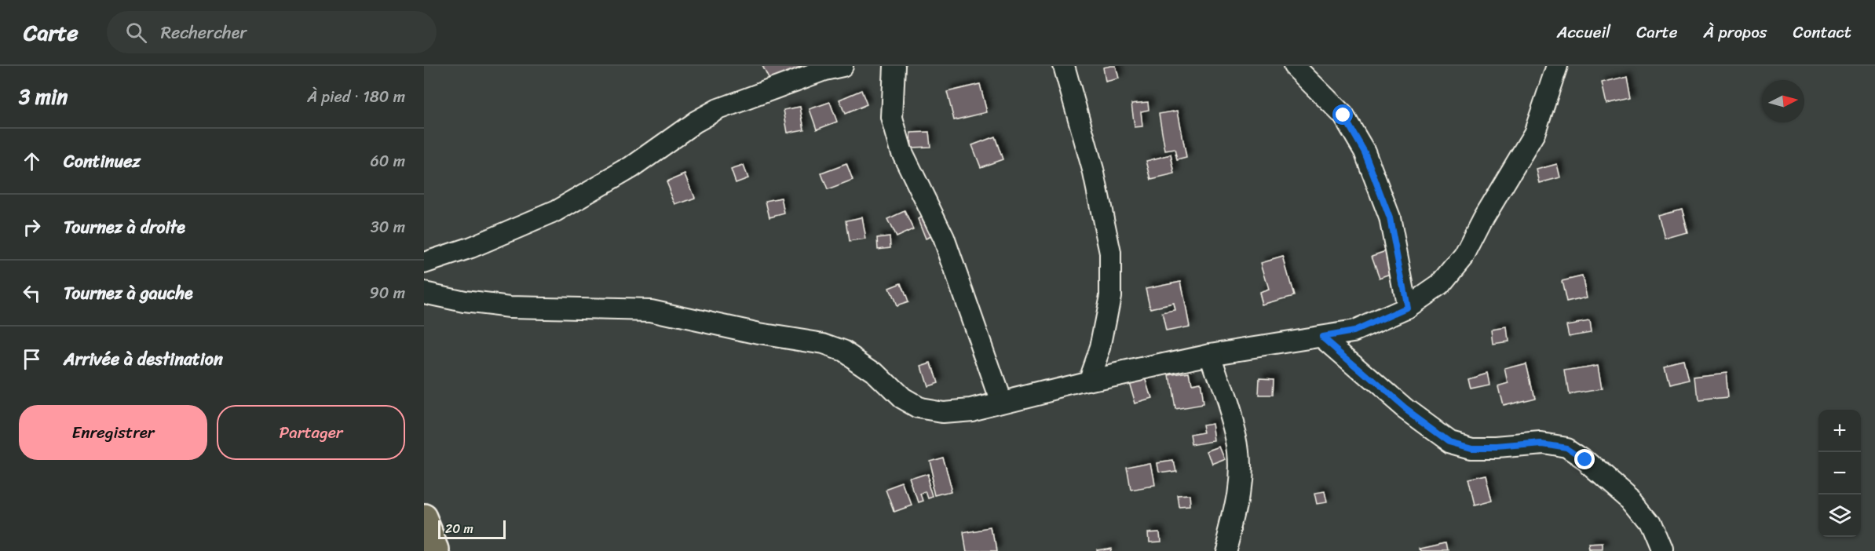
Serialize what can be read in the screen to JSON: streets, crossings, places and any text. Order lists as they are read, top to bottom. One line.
{"scale_bar":"20 m","north":"right","page":{"header":"Carte","search":"Rechercher","nav":["Accueil","Carte","À propos","Contact"],"heading":["3 min","À pied · 180 m"],"list":[["Continuez","60 m"],["Tournez à droite","30 m"],["Tournez à gauche","90 m"],"Arrivée à destination"],"buttons":["Enregistrer","Partager"],"map_buttons":["+","−"],"scale":"20 m"}}
